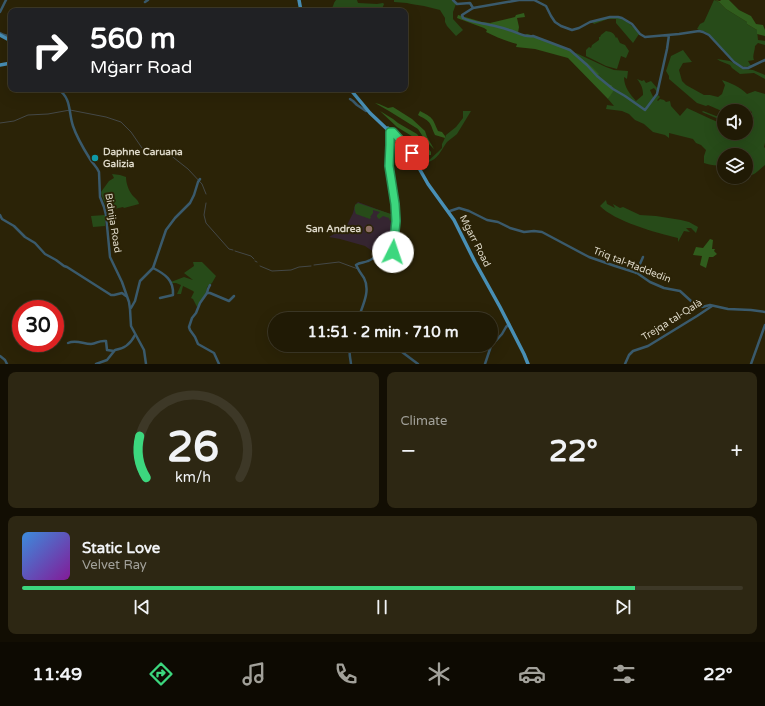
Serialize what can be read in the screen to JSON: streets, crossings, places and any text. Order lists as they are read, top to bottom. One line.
{"streets":{"main road":["Mġarr Road"],"street":["Bidnija Road","Triq tal-Ħaddedin","Trejqa tal-Qalà"]},"crossings":[["Mġarr Road","Triq tal-Ħaddedin"],["Triq tal-Ħaddedin","Trejqa tal-Qalà"]],"places":["Daphne Caruana Galizia","San Andrea"],"page":{"turn":["560 m","Mġarr Road"],"limit":"30","trip":"11:51 · 2 min · 710 m","tile":"Climate","heat":["−","22°","+"],"song":["Static Love","Velvet Ray"],"tabs":["11:49","22°"],"gauge":["26","km/h"]}}
